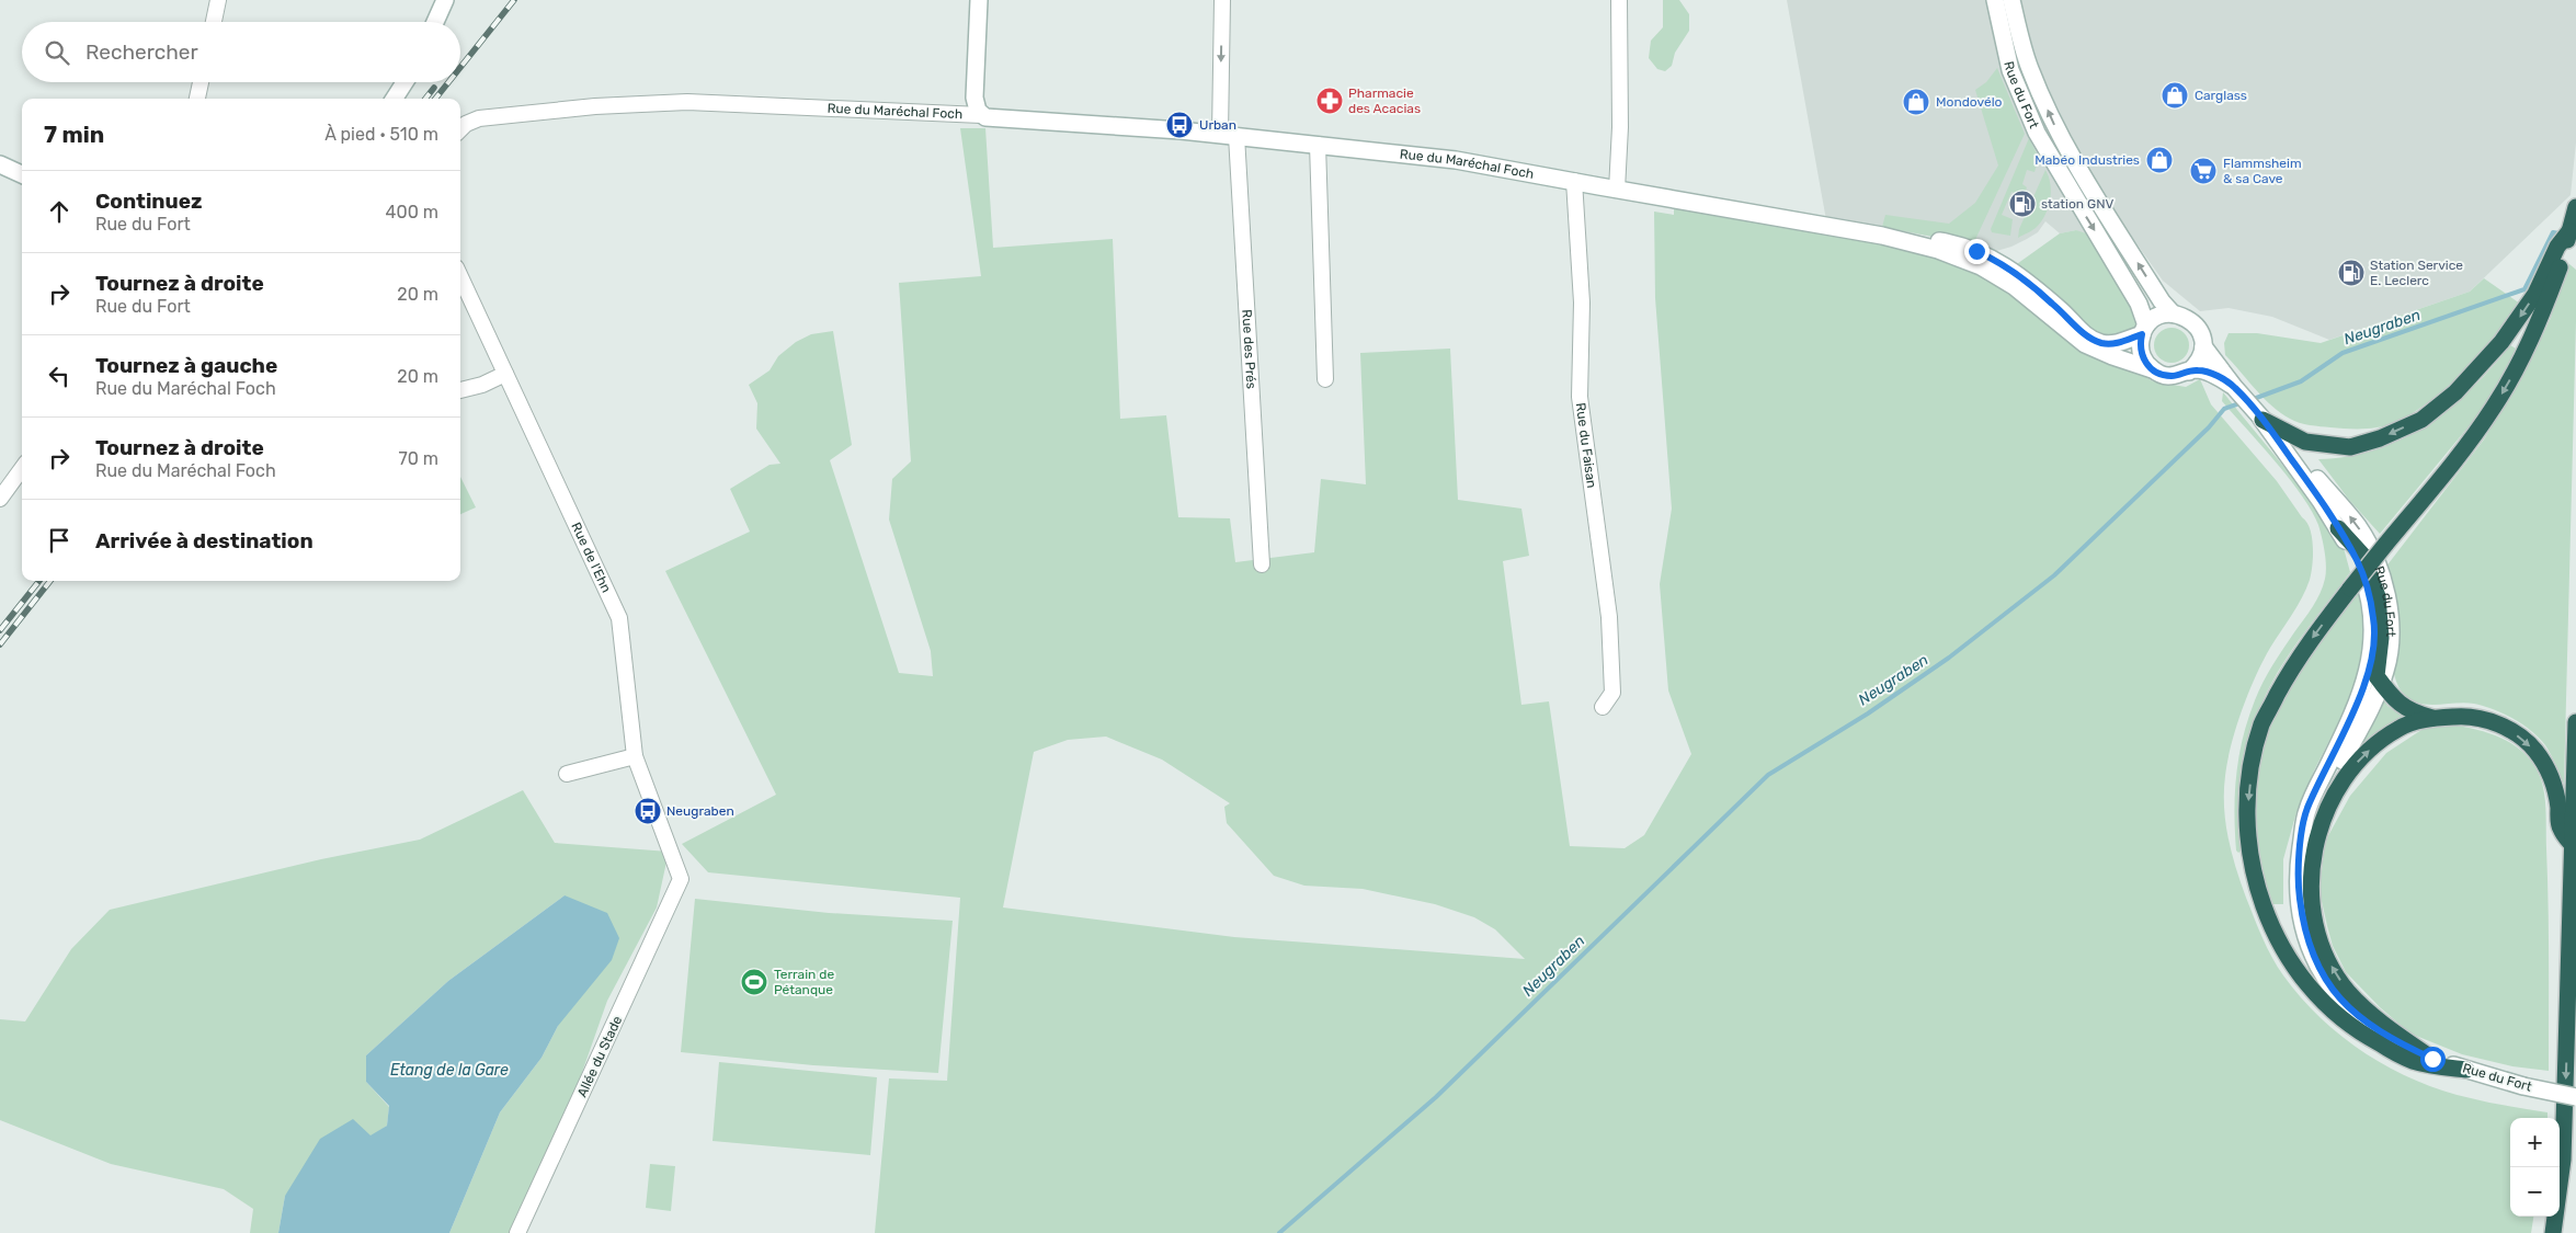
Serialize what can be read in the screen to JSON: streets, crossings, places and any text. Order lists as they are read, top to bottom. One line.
{"streets":{"main road":["Rue du Fort","Rue du Maréchal Foch"],"street":["Rue des Prés","Rue du Faisan","Rue de l'Ehn","Allée du Stade"]},"crossings":[["Rue du Fort","Rue du Maréchal Foch"],["Rue du Maréchal Foch","Rue des Prés"],["Rue du Maréchal Foch","Rue du Faisan"],["Rue de l'Ehn","Allée du Stade"]],"water":["Neugraben","Etang de la Gare"],"places":{"shop":["Carglass","Mondovélo","Mabéo Industries"],"pharmacy":["Pharmacie des Acacias"],"bus stop":["Urban","Neugraben"],"supermarket":["Flammsheim & sa Cave"],"fuel station":["station GNV","Station Service E. Leclerc"],"sports":["Terrain de Pétanque"]},"page":{"search":"Rechercher","heading":["7 min","À pied · 510 m"],"list":[["Continuez","Rue du Fort","400 m"],["Tournez à droite","Rue du Fort","20 m"],["Tournez à gauche","Rue du Maréchal Foch","20 m"],["Tournez à droite","Rue du Maréchal Foch","70 m"],"Arrivée à destination"],"map_buttons":["+","−"]}}
